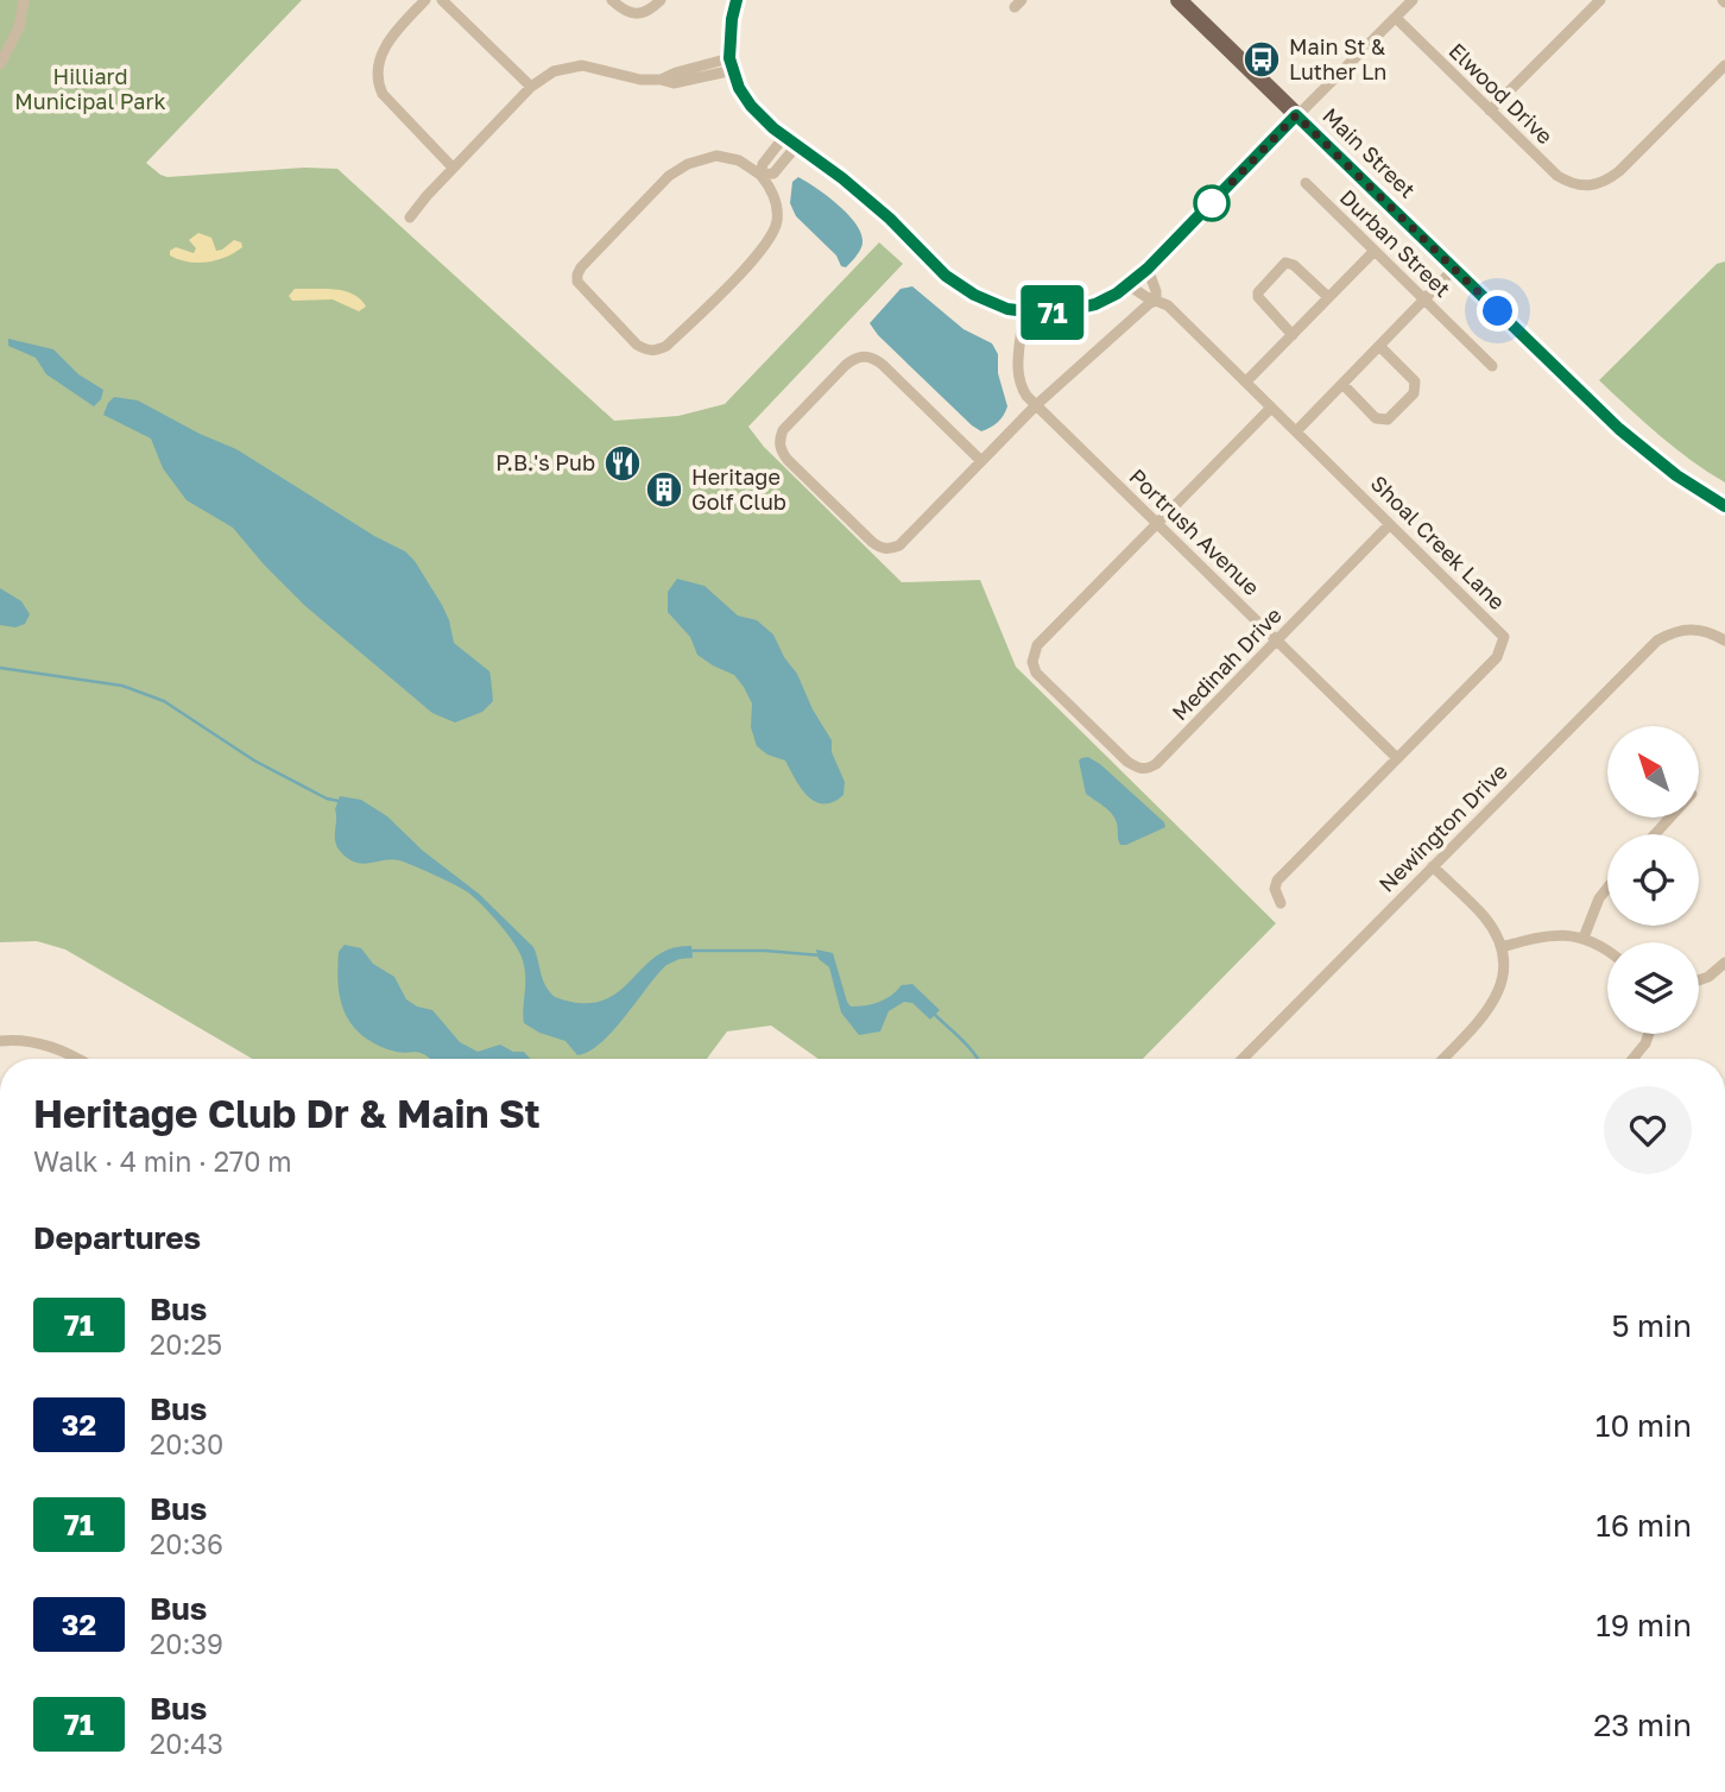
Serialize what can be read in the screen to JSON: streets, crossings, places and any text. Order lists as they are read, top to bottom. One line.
{"streets":{"main road":["Main Street"],"street":["Elwood Drive","Durban Street","Portrush Avenue","Shoal Creek Lane","Medinah Drive","Newington Drive"]},"crossings":[["Portrush Avenue","Shoal Creek Lane"],["Portrush Avenue","Medinah Drive"],["Shoal Creek Lane","Medinah Drive"]],"parks":["Hilliard Municipal Park"],"places":{"bus stop":["Main St & Luther Ln"],"restaurant":["P.B.'s Pub"],"building":["Heritage Golf Club"]},"lines":["bus line 71"],"north":"top left","page":{"on_map":"71","heading":[["Heritage Club Dr & Main St","Walk · 4 min · 270 m"],"Departures"],"list":[{"mark":"71","name":"Bus","note":"20:25","value":"5 min"},{"mark":"32","name":"Bus","note":"20:30","value":"10 min"},{"mark":"71","name":"Bus","note":"20:36","value":"16 min"},{"mark":"32","name":"Bus","note":"20:39","value":"19 min"},{"mark":"71","name":"Bus","note":"20:43","value":"23 min"}]}}
